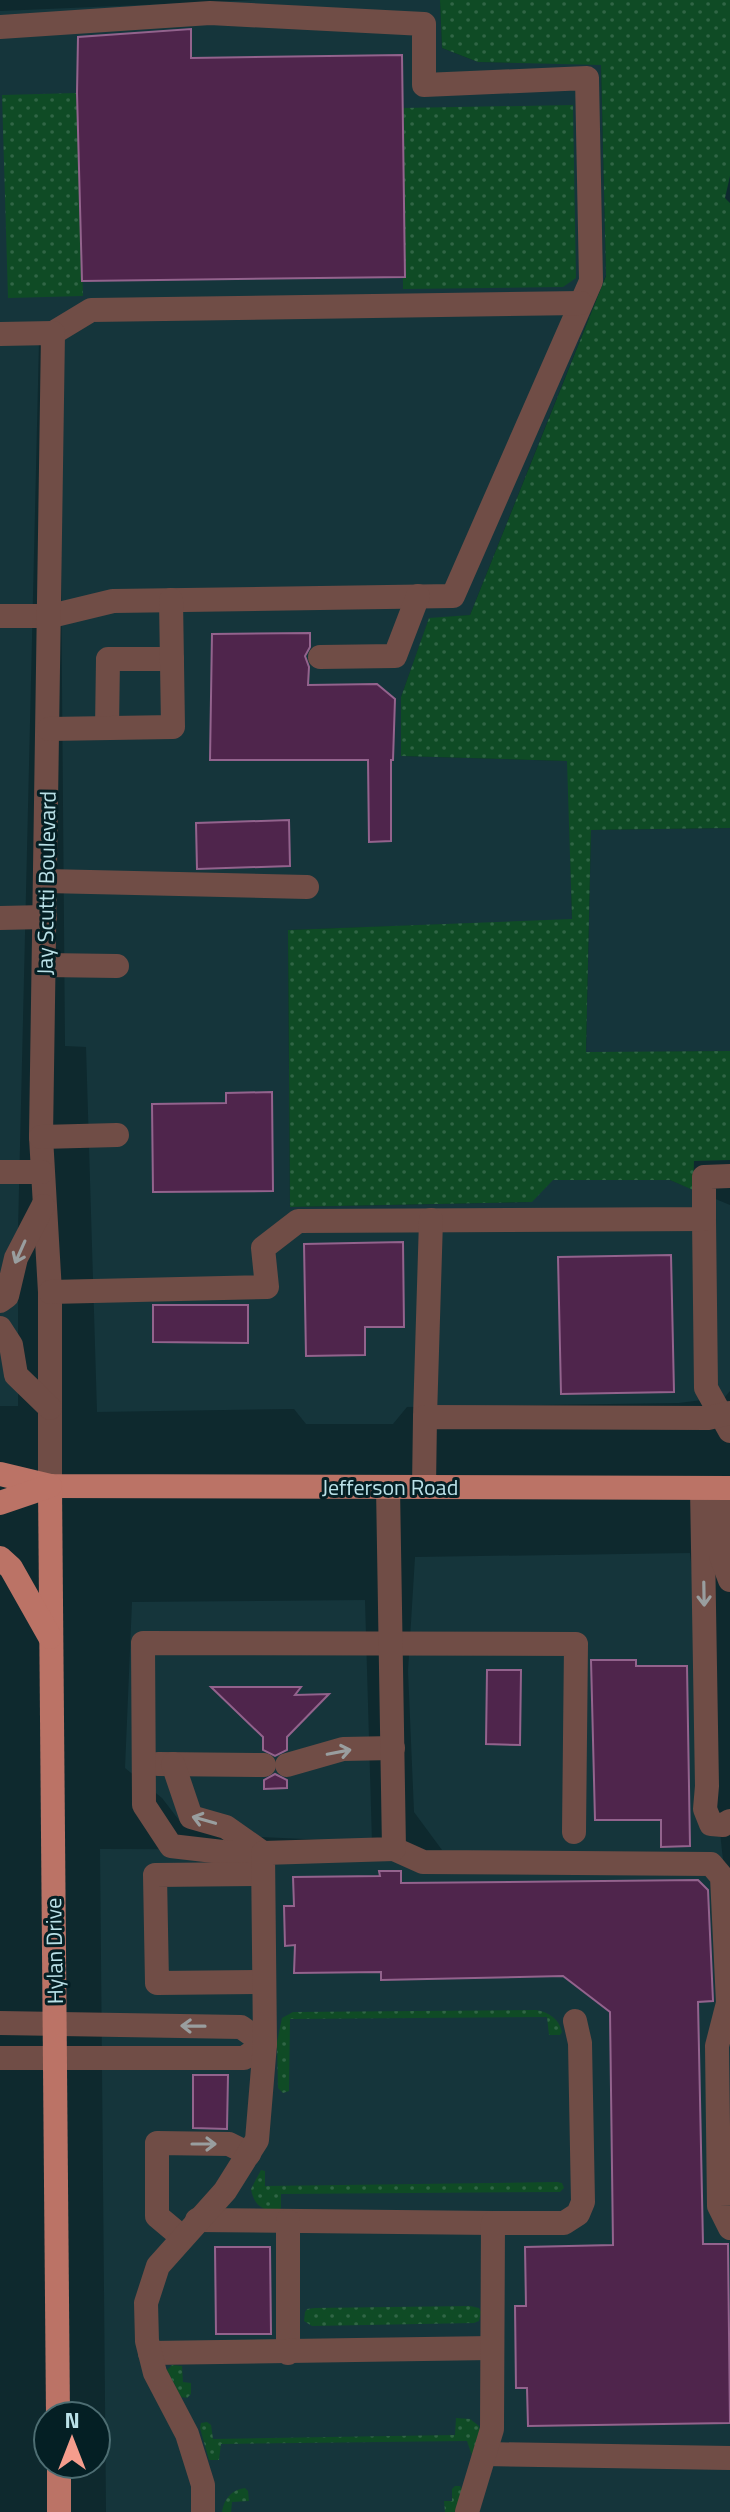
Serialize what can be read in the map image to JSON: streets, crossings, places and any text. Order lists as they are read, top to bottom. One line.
{"streets":{"main road":["Jefferson Road","Hylan Drive"],"street":["Jay Scutti Boulevard"]},"crossings":[["Jay Scutti Boulevard","Jefferson Road"],["Jay Scutti Boulevard","Hylan Drive"],["Jefferson Road","Hylan Drive"]],"north":"top"}
